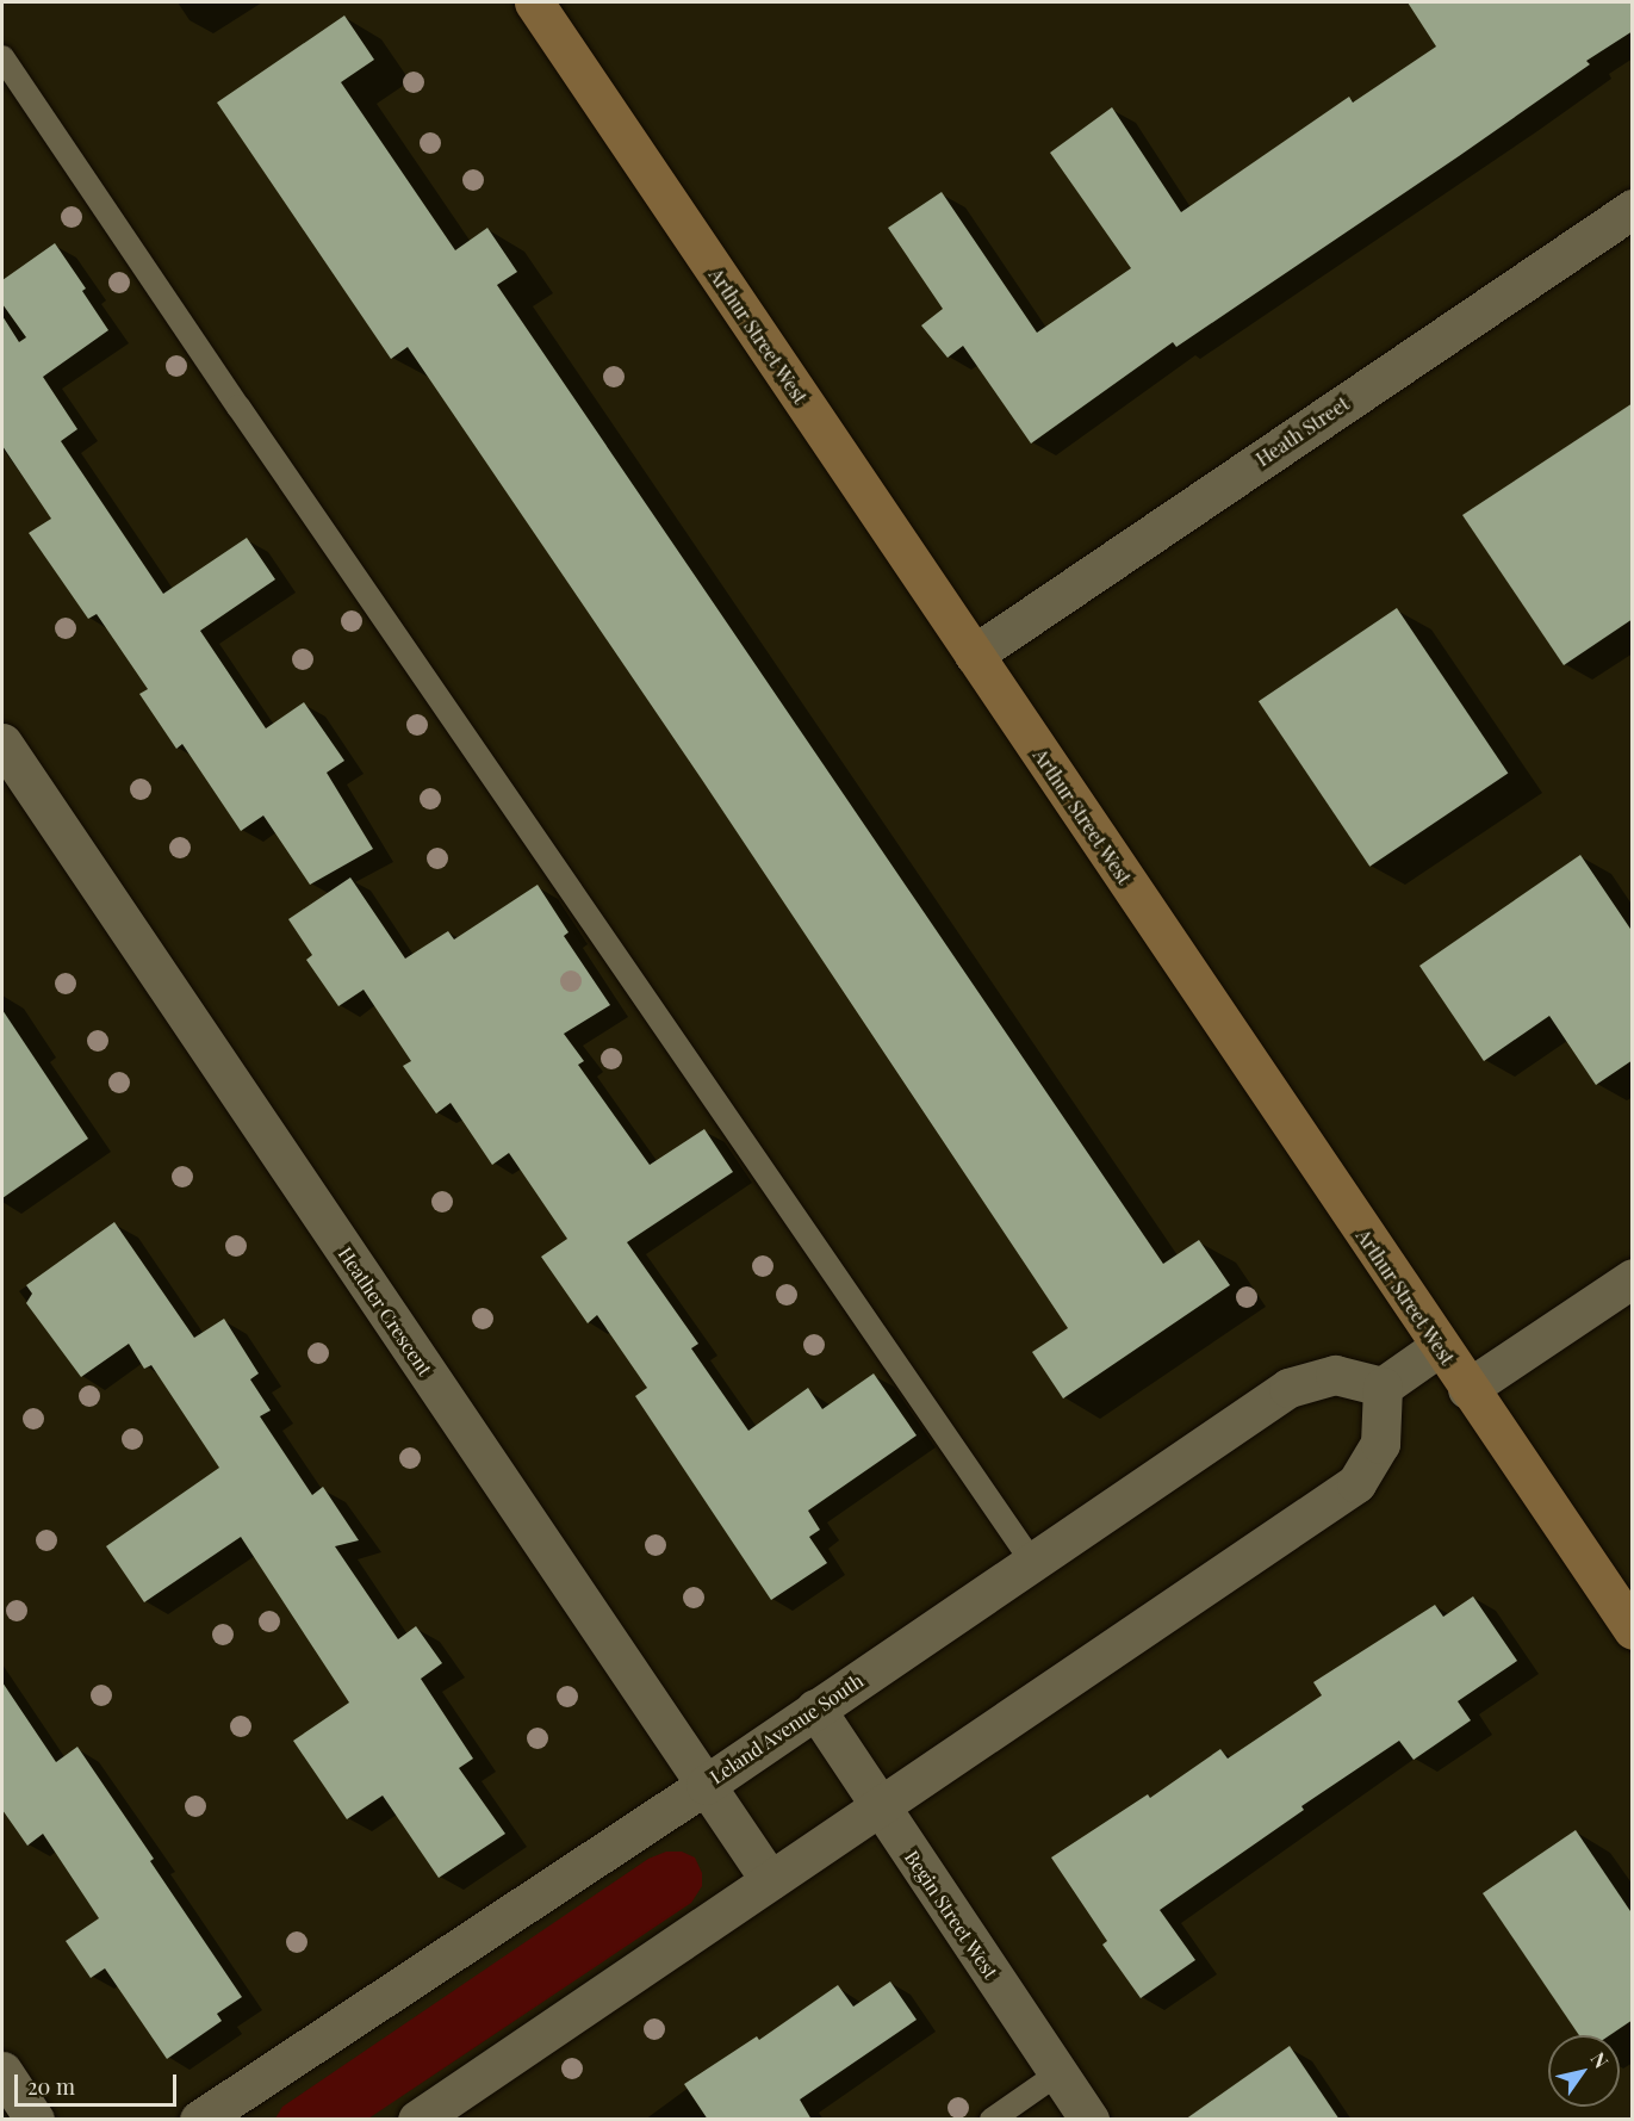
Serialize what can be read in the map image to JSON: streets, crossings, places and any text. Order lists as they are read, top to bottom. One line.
{"streets":{"main road":["Arthur Street West"],"street":["Heath Street","Heather Crescent","Leland Avenue South","Begin Street West"]},"crossings":[["Arthur Street West","Heath Street"],["Heather Crescent","Leland Avenue South"],["Leland Avenue South","Begin Street West"]],"scale_bar":"20 m","north":"top right"}
